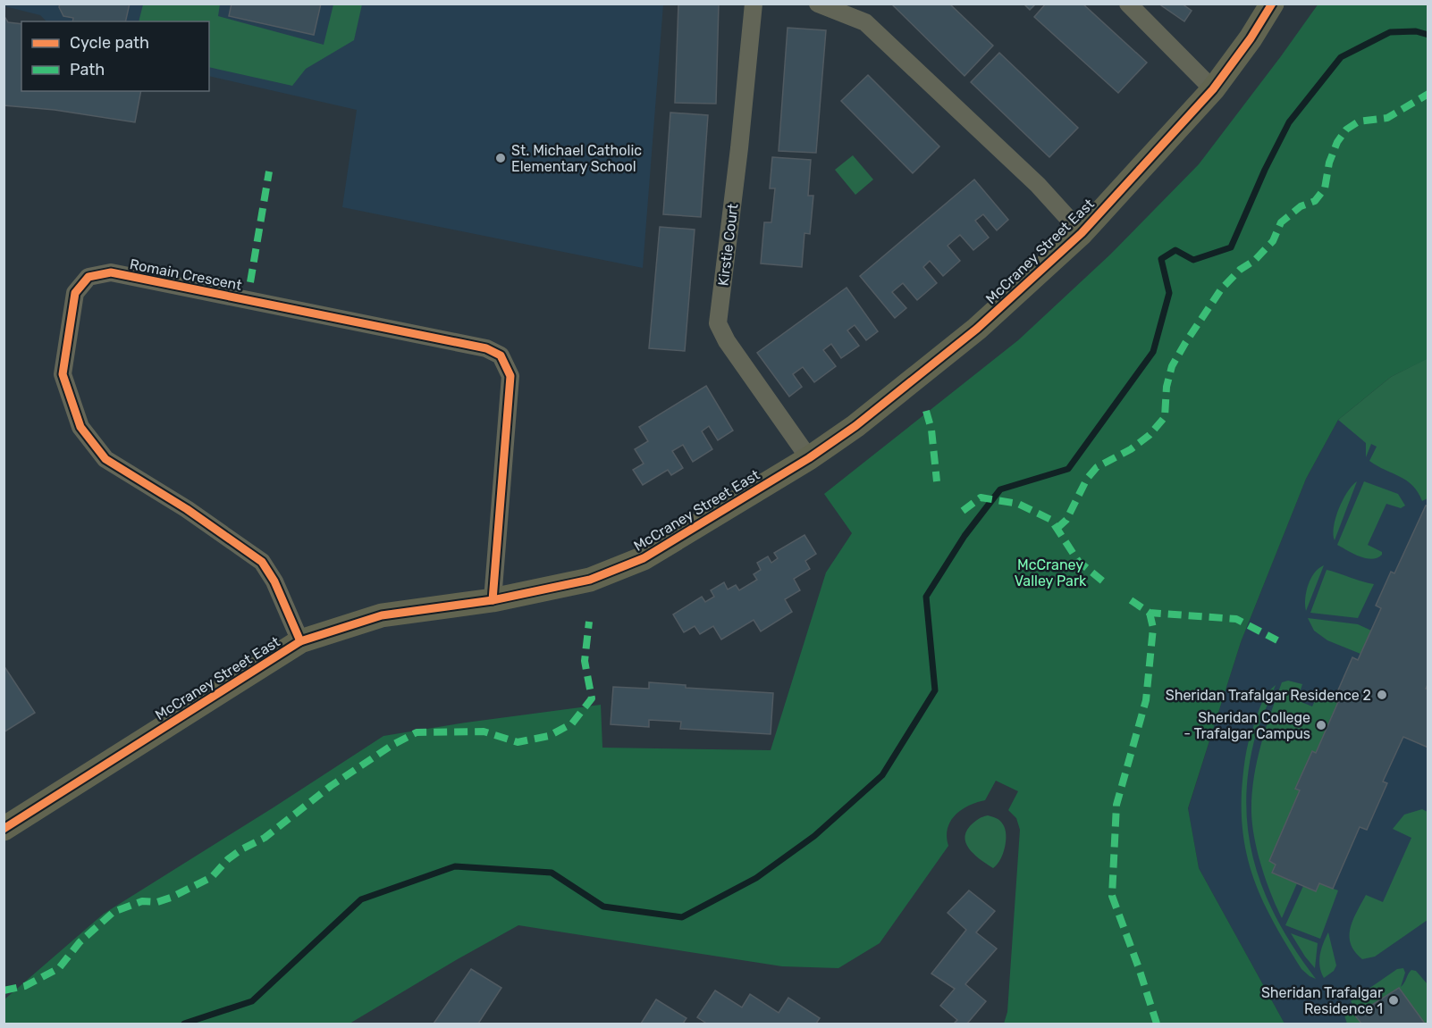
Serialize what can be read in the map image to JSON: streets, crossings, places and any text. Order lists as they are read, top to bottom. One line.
{"streets":{"street":["Kirstie Court","McCraney Street East","Romain Crescent"]},"crossings":[["Kirstie Court","McCraney Street East"],["McCraney Street East","Romain Crescent"]],"parks":["McCraney Valley Park"],"places":["St. Michael Catholic Elementary School","Sheridan Trafalgar Residence 2","Sheridan College - Trafalgar Campus","Sheridan Trafalgar Residence 1"],"legend":["Cycle path","Path"]}
